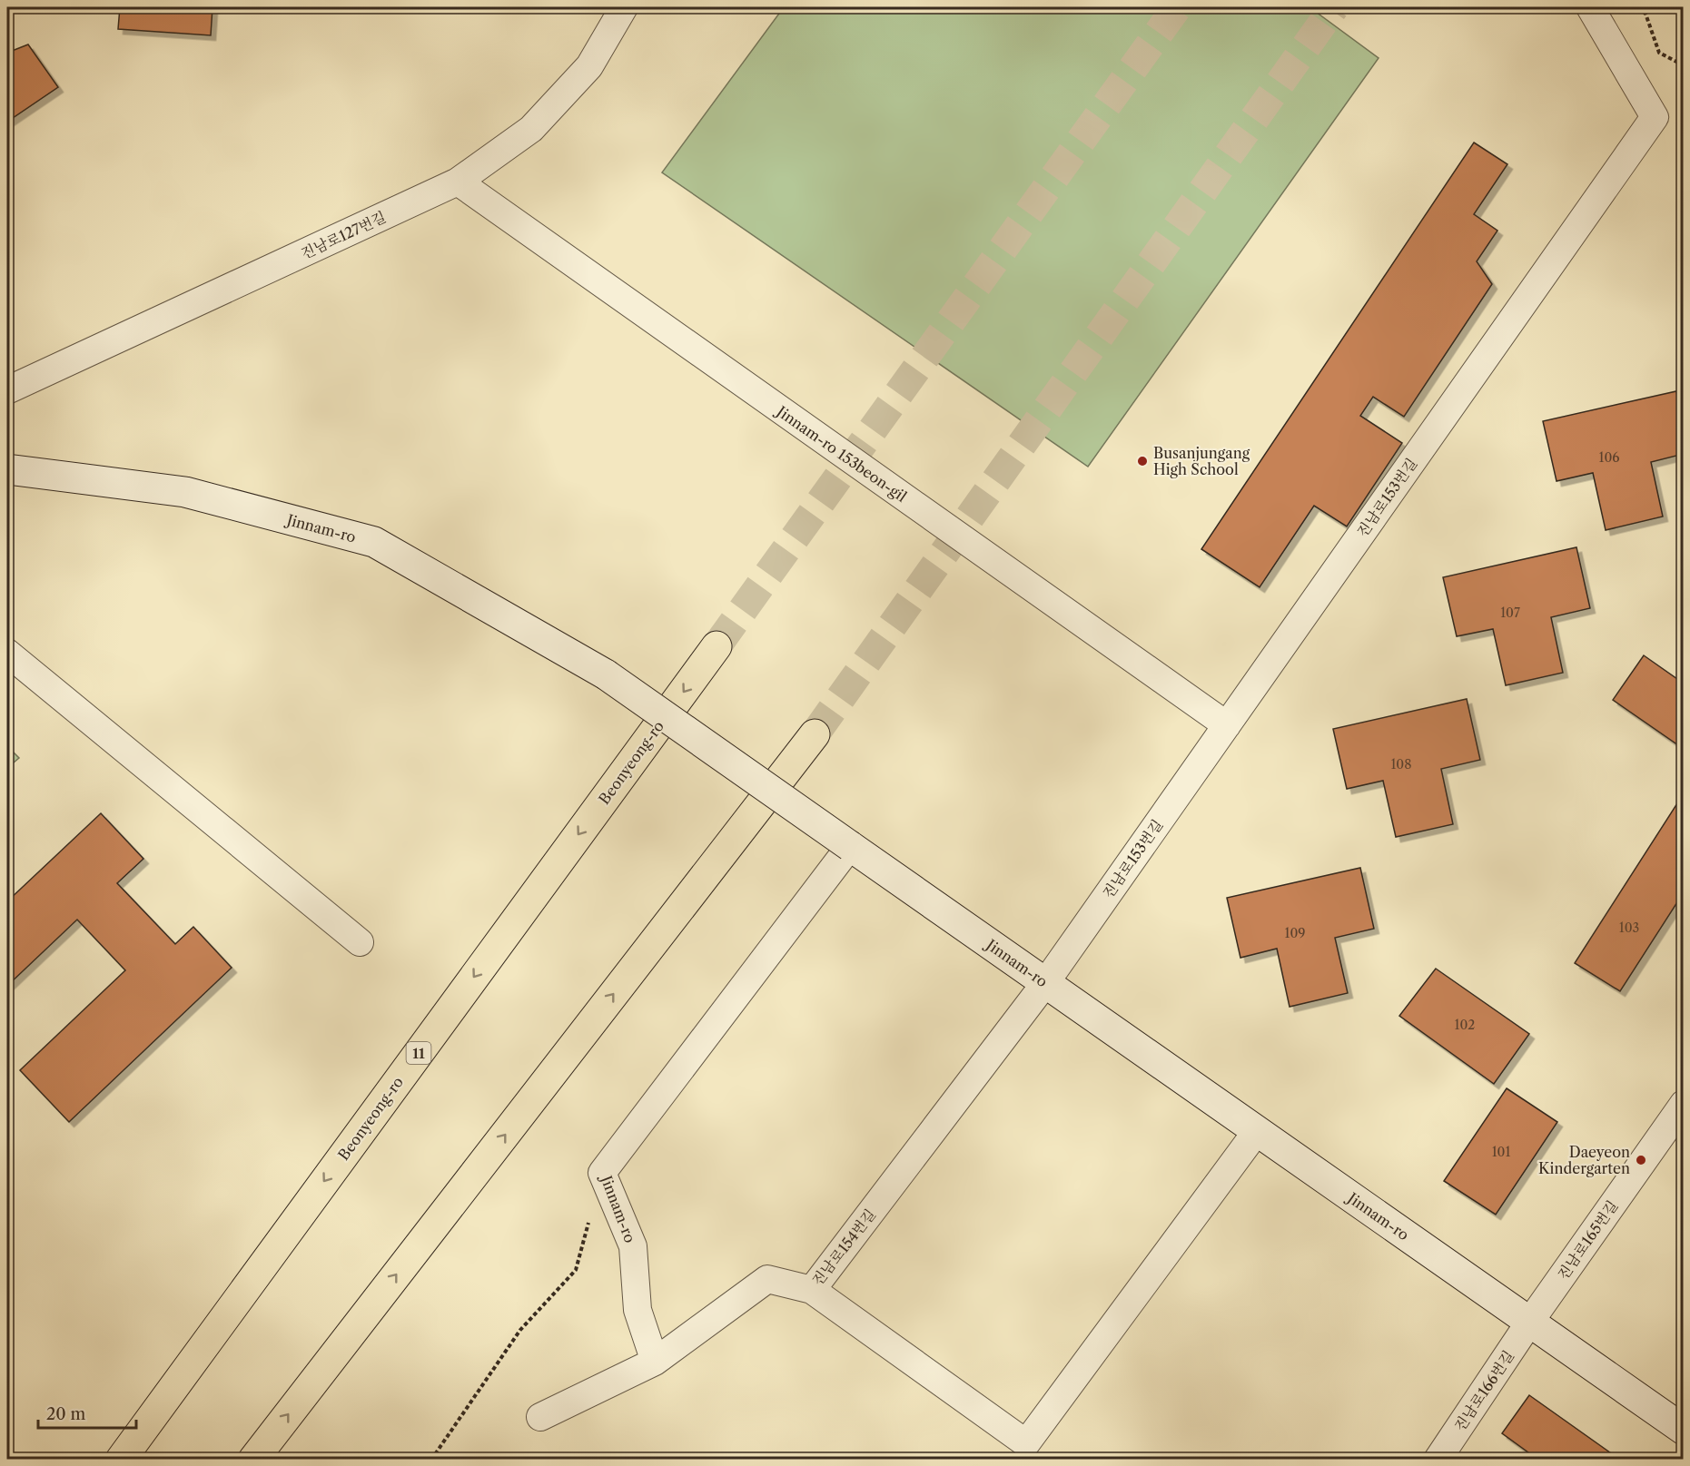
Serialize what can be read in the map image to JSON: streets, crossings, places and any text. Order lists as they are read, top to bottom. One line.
{"streets":{"highway":["Beonyeong-ro","11"],"main road":["Jinnam-ro"],"street":["진남로127번길","Jinnam-ro 153beon-gil","진남로153번길","진남로165번길","진남로154번길","진남로166번길"]},"crossings":[["진남로127번길","Jinnam-ro 153beon-gil"],["Jinnam-ro 153beon-gil","진남로153번길"],["진남로153번길","Jinnam-ro"],["진남로153번길","진남로154번길"],["Jinnam-ro","진남로165번길"],["Jinnam-ro","진남로154번길"],["Jinnam-ro","진남로166번길"],["진남로165번길","진남로166번길"]],"places":["Busanjungang High School","Daeyeon Kindergarten"],"house_numbers":["106","107","108","103","109","102","101"],"scale_bar":"20 m"}
